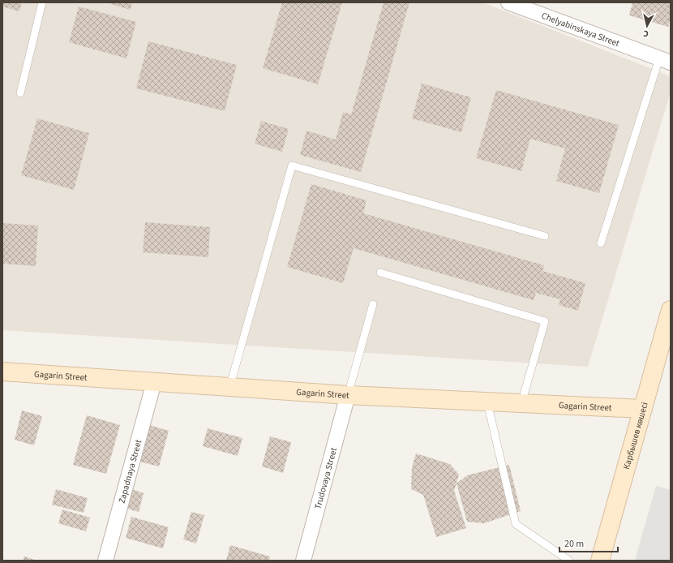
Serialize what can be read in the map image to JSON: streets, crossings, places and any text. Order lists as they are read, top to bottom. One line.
{"streets":{"street":["Chelyabinskaya Street","Gagarin Street","Карбышев көшесі","Zapadnaya Street","Trudovaya Street"]},"crossings":[["Gagarin Street","Карбышев көшесі"],["Gagarin Street","Zapadnaya Street"],["Gagarin Street","Trudovaya Street"]],"scale_bar":"20 m","north":"bottom"}
